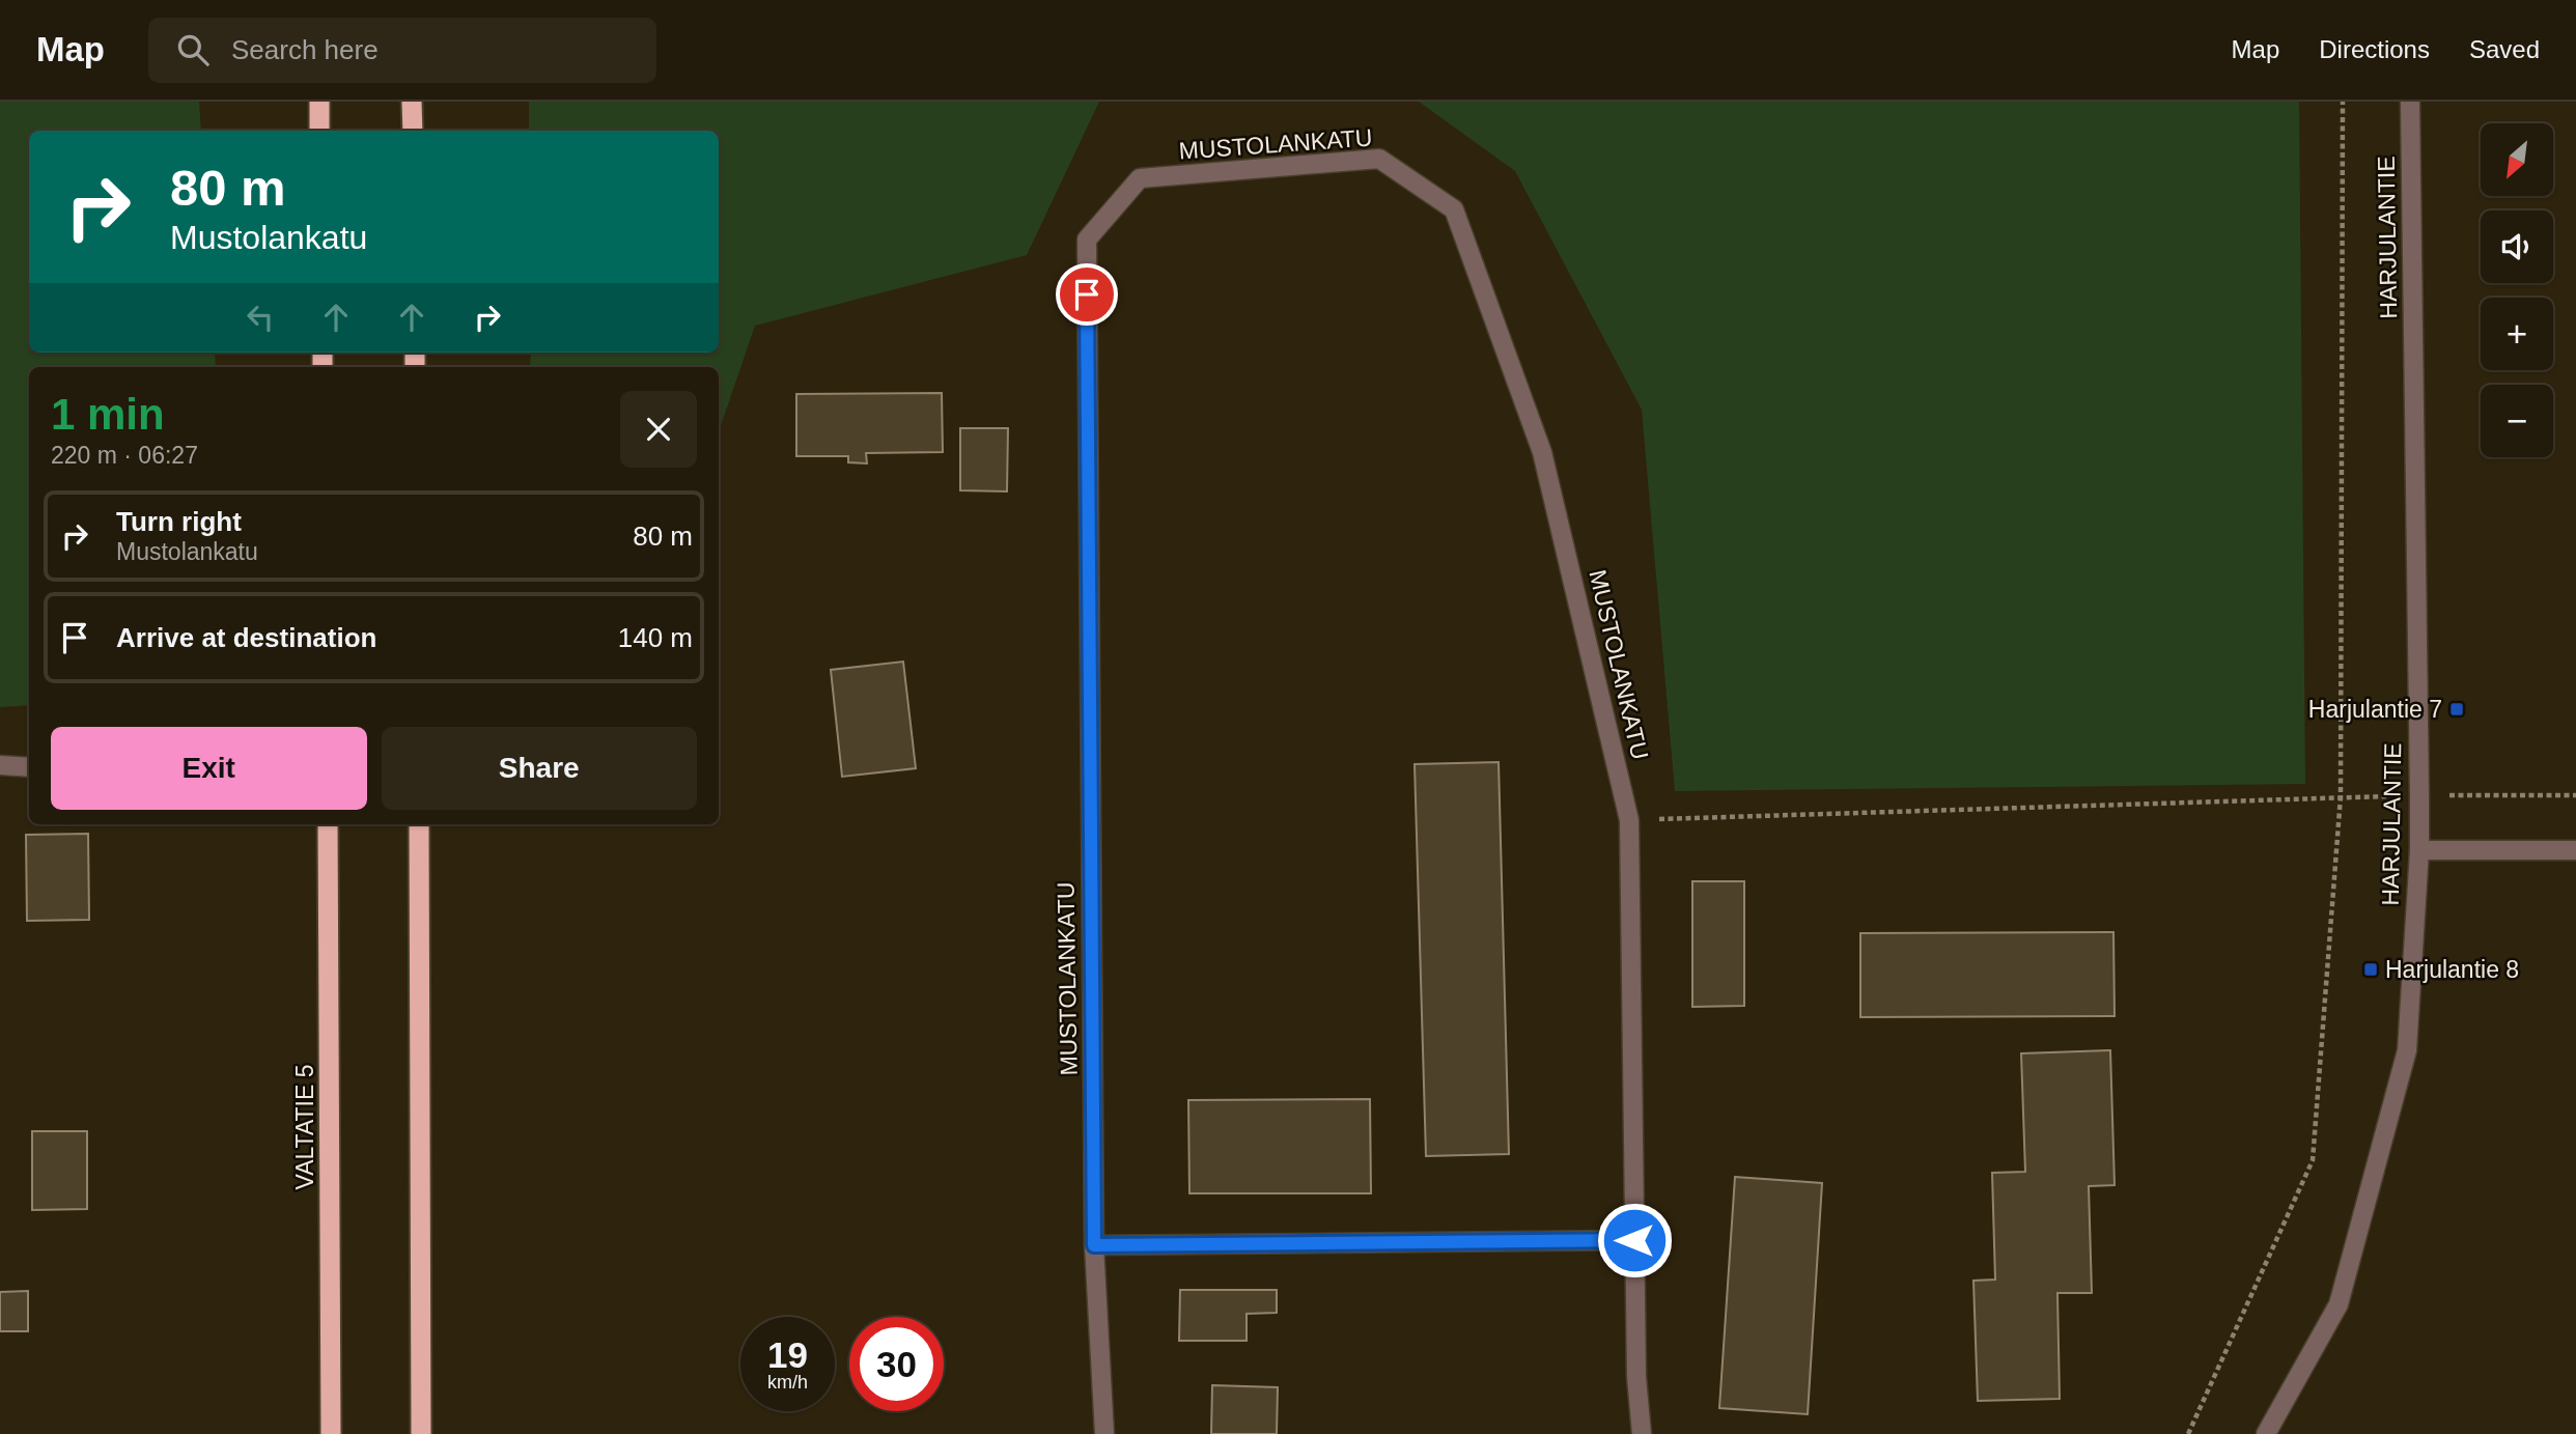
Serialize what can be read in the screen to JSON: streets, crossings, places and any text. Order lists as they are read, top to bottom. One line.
{"streets":{"highway":["VALTATIE 5"],"street":["MUSTOLANKATU","HARJULANTIE"]},"places":{"transit":["Harjulantie 7","Harjulantie 8"]},"north":"bottom left","page":{"header":"Map","search":"Search here","nav":["Map","Directions","Saved"],"map_buttons":["+","−"],"turn":["80 m","Mustolankatu"],"heading":["1 min","220 m · 06:27"],"list":[{"name":"Turn right","note":"Mustolankatu","value":"80 m"},{"name":"Arrive at destination","value":"140 m"}],"buttons":["Exit","Share"],"speed":"19 km/h","limit":"30"}}
